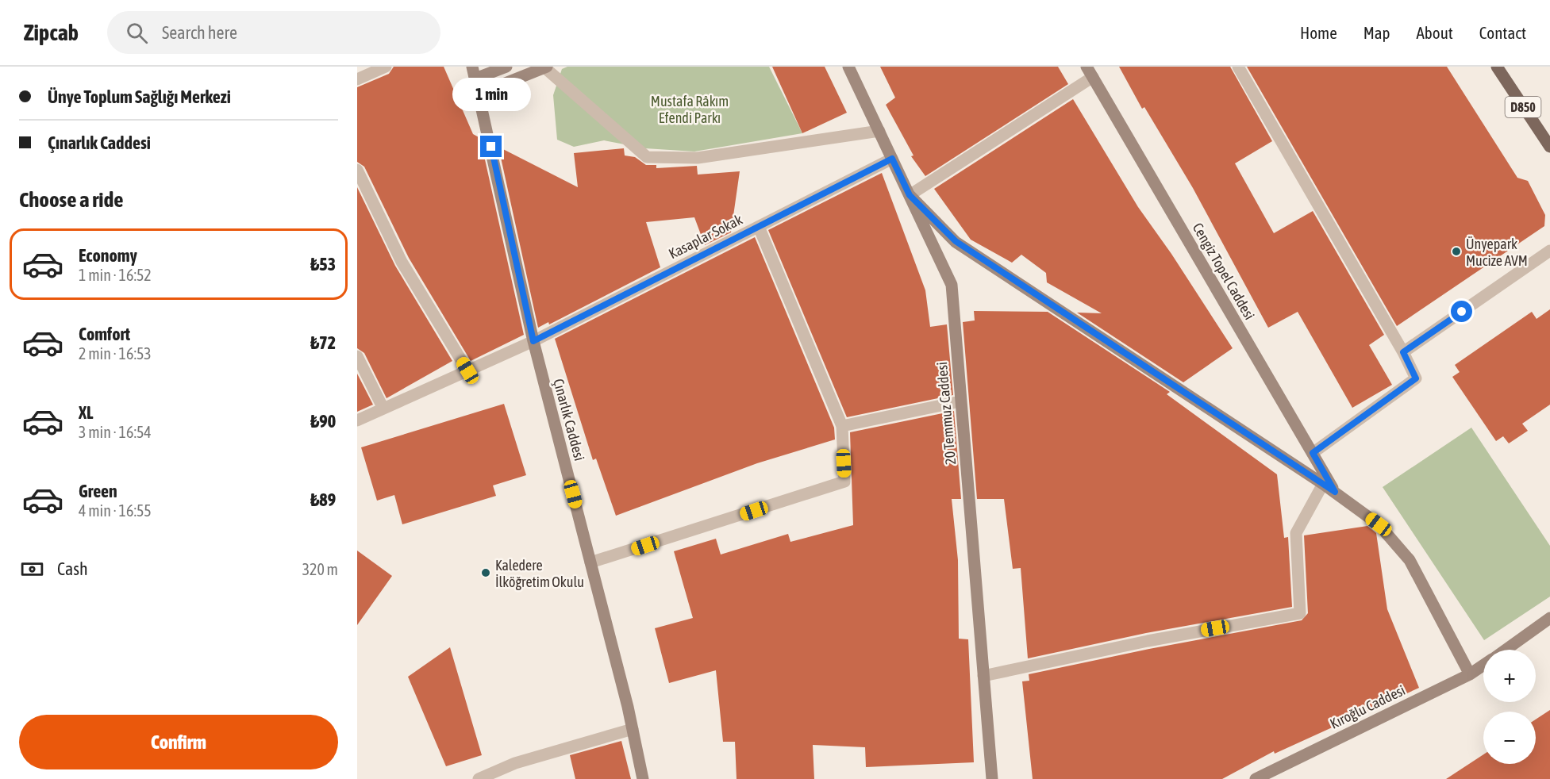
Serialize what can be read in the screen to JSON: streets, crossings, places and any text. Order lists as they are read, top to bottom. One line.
{"streets":{"main road":["D850"],"street":["Kasaplar Sokak","Cengiz Topel Caddesi","20 Temmuz Caddesi","Çınarlık Caddesi","Kıroğlu Caddesi"]},"crossings":[["Kasaplar Sokak","20 Temmuz Caddesi"],["Kasaplar Sokak","Çınarlık Caddesi"]],"parks":["Mustafa Râkım Efendi Parkı"],"places":["Ünyepark Mucize AVM","Kaledere İlköğretim Okulu"],"page":{"header":"Zipcab","search":"Search here","nav":["Home","Map","About","Contact"],"banner":["Ünye Toplum Sağlığı Merkezi","Çınarlık Caddesi"],"bubble":"1 min","heading":"Choose a ride","list":[{"name":"Economy","note":"1 min · 16:52","value":"₺53"},{"name":"Comfort","note":"2 min · 16:53","value":"₺72"},{"name":"XL","note":"3 min · 16:54","value":"₺90"},{"name":"Green","note":"4 min · 16:55","value":"₺89"}],"pay":["Cash","320 m"],"map_buttons":["+","−"],"buttons":"Confirm"}}
